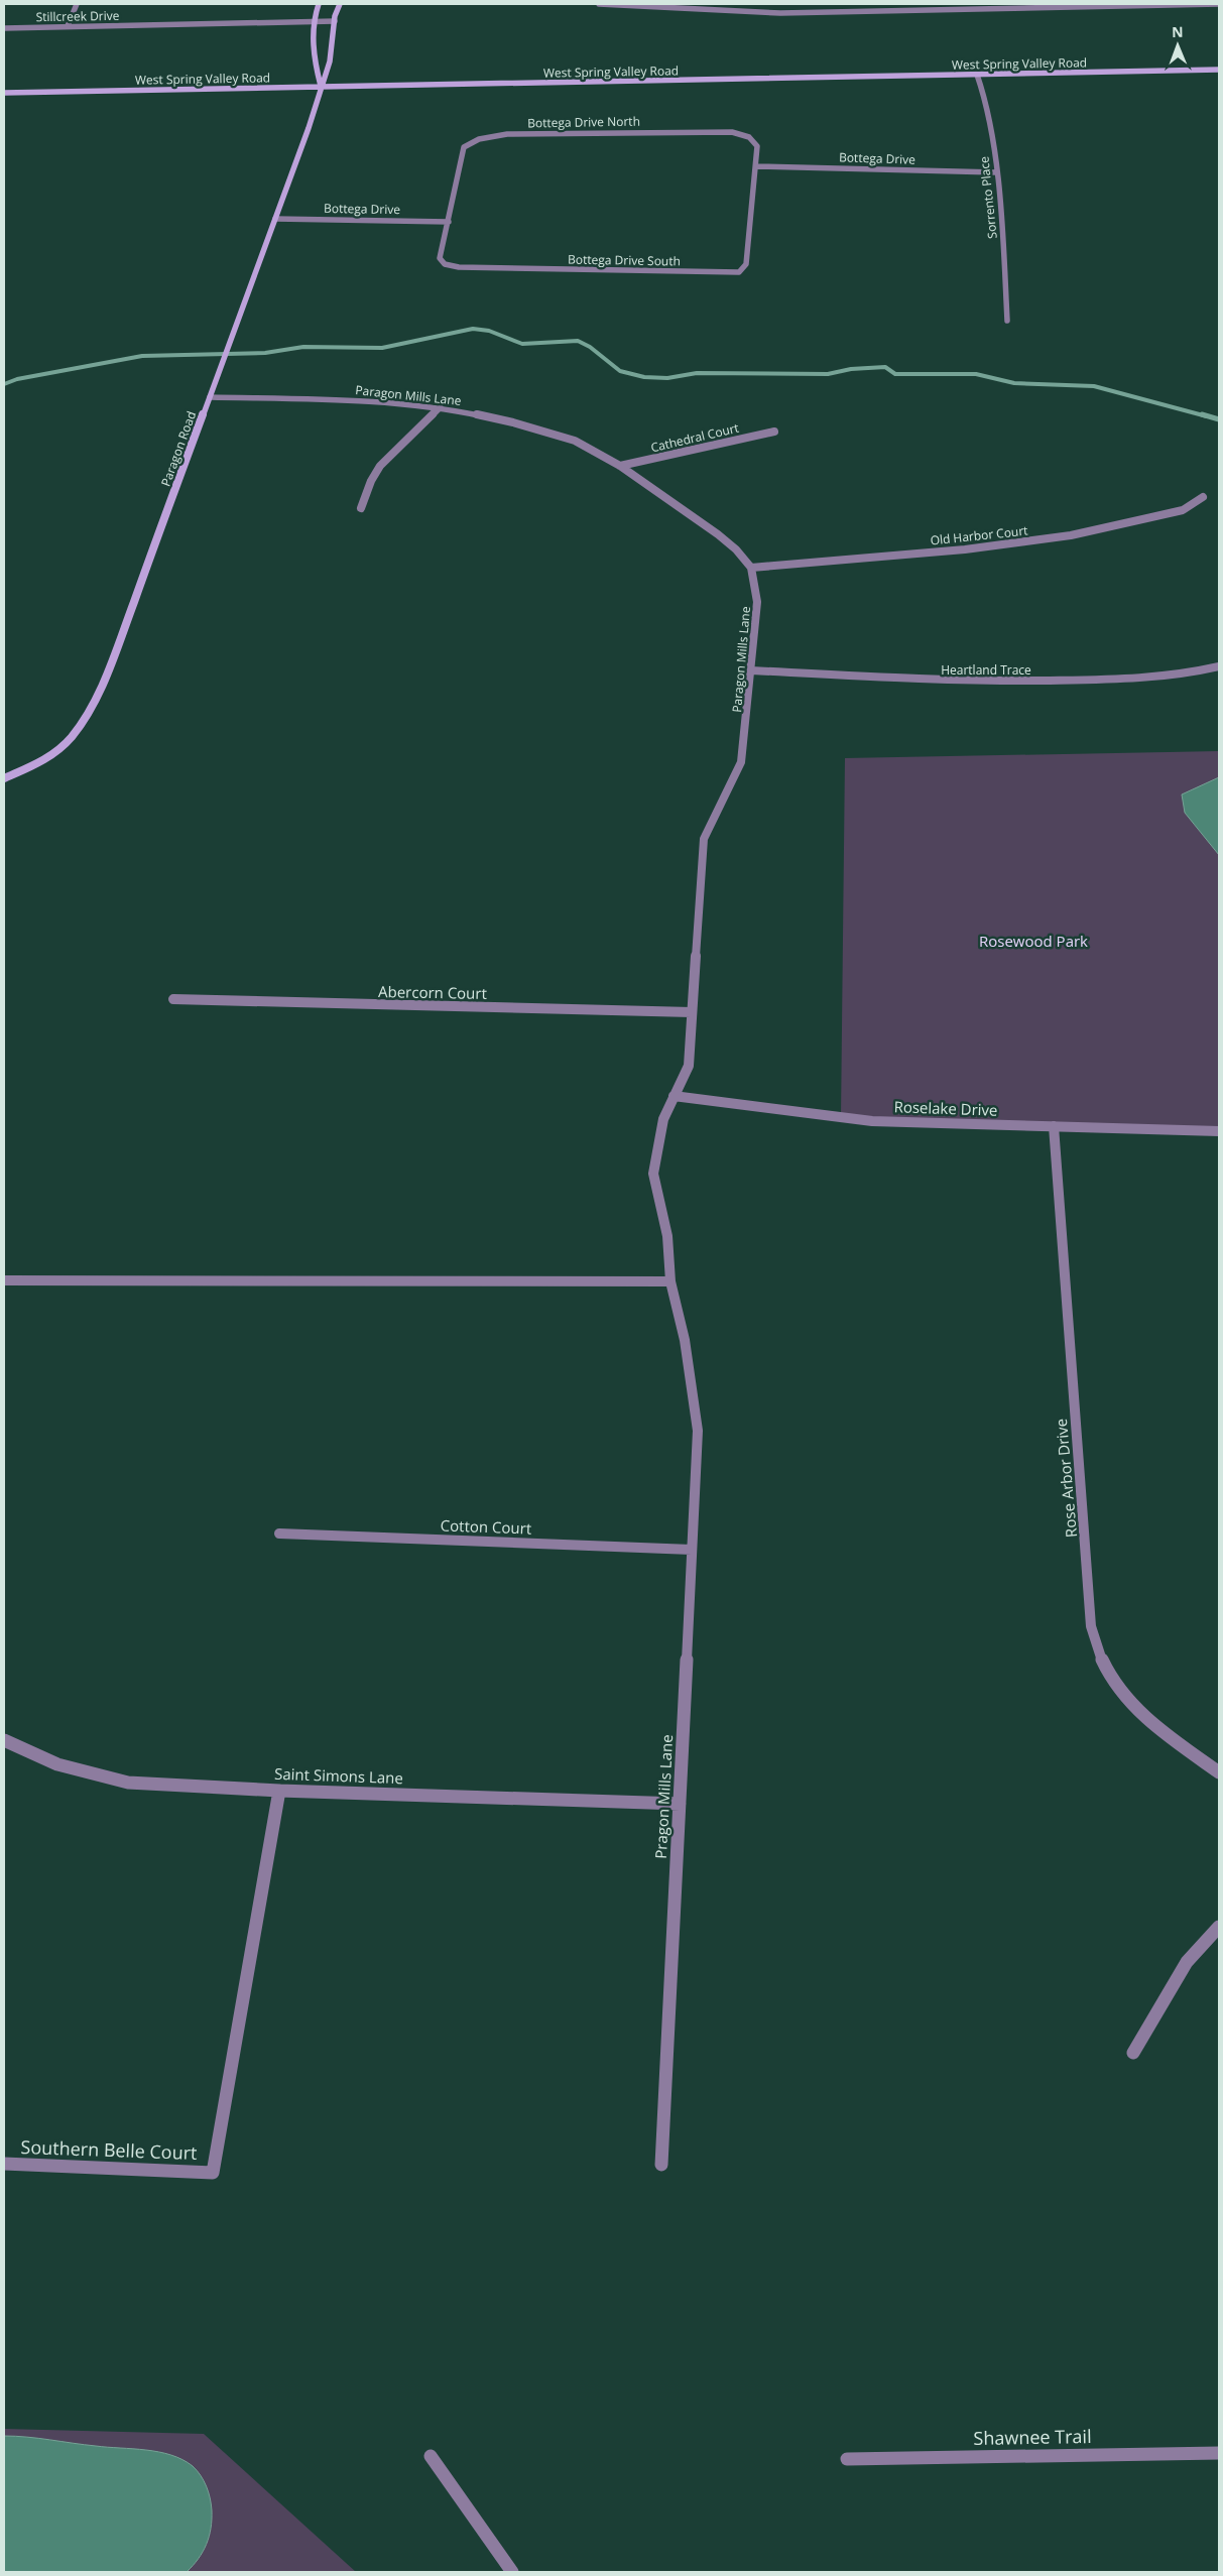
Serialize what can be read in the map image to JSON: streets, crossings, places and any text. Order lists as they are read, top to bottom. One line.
{"streets":{"street":["Stillcreek Drive","West Spring Valley Road","Bottega Drive North","Bottega Drive","Sorrento Place","Bottega Drive South","Paragon Mills Lane","Cathedral Court","Paragon Road","Old Harbor Court","Heartland Trace","Abercorn Court","Roselake Drive","Rose Arbor Drive","Cotton Court","Saint Simons Lane","Pragon Mills Lane","Southern Belle Court","Shawnee Trail"]},"crossings":[["Stillcreek Drive","Paragon Road"],["West Spring Valley Road","Sorrento Place"],["West Spring Valley Road","Paragon Road"],["Bottega Drive North","Bottega Drive"],["Bottega Drive North","Bottega Drive South"],["Bottega Drive","Sorrento Place"],["Bottega Drive","Bottega Drive South"],["Bottega Drive","Paragon Road"],["Paragon Mills Lane","Cathedral Court"],["Paragon Mills Lane","Paragon Road"],["Paragon Mills Lane","Old Harbor Court"],["Paragon Mills Lane","Heartland Trace"],["Paragon Mills Lane","Abercorn Court"],["Paragon Mills Lane","Roselake Drive"],["Paragon Mills Lane","Pragon Mills Lane"],["Roselake Drive","Rose Arbor Drive"],["Cotton Court","Pragon Mills Lane"],["Saint Simons Lane","Pragon Mills Lane"],["Saint Simons Lane","Southern Belle Court"]],"parks":["Rosewood Park"],"north":"top"}
